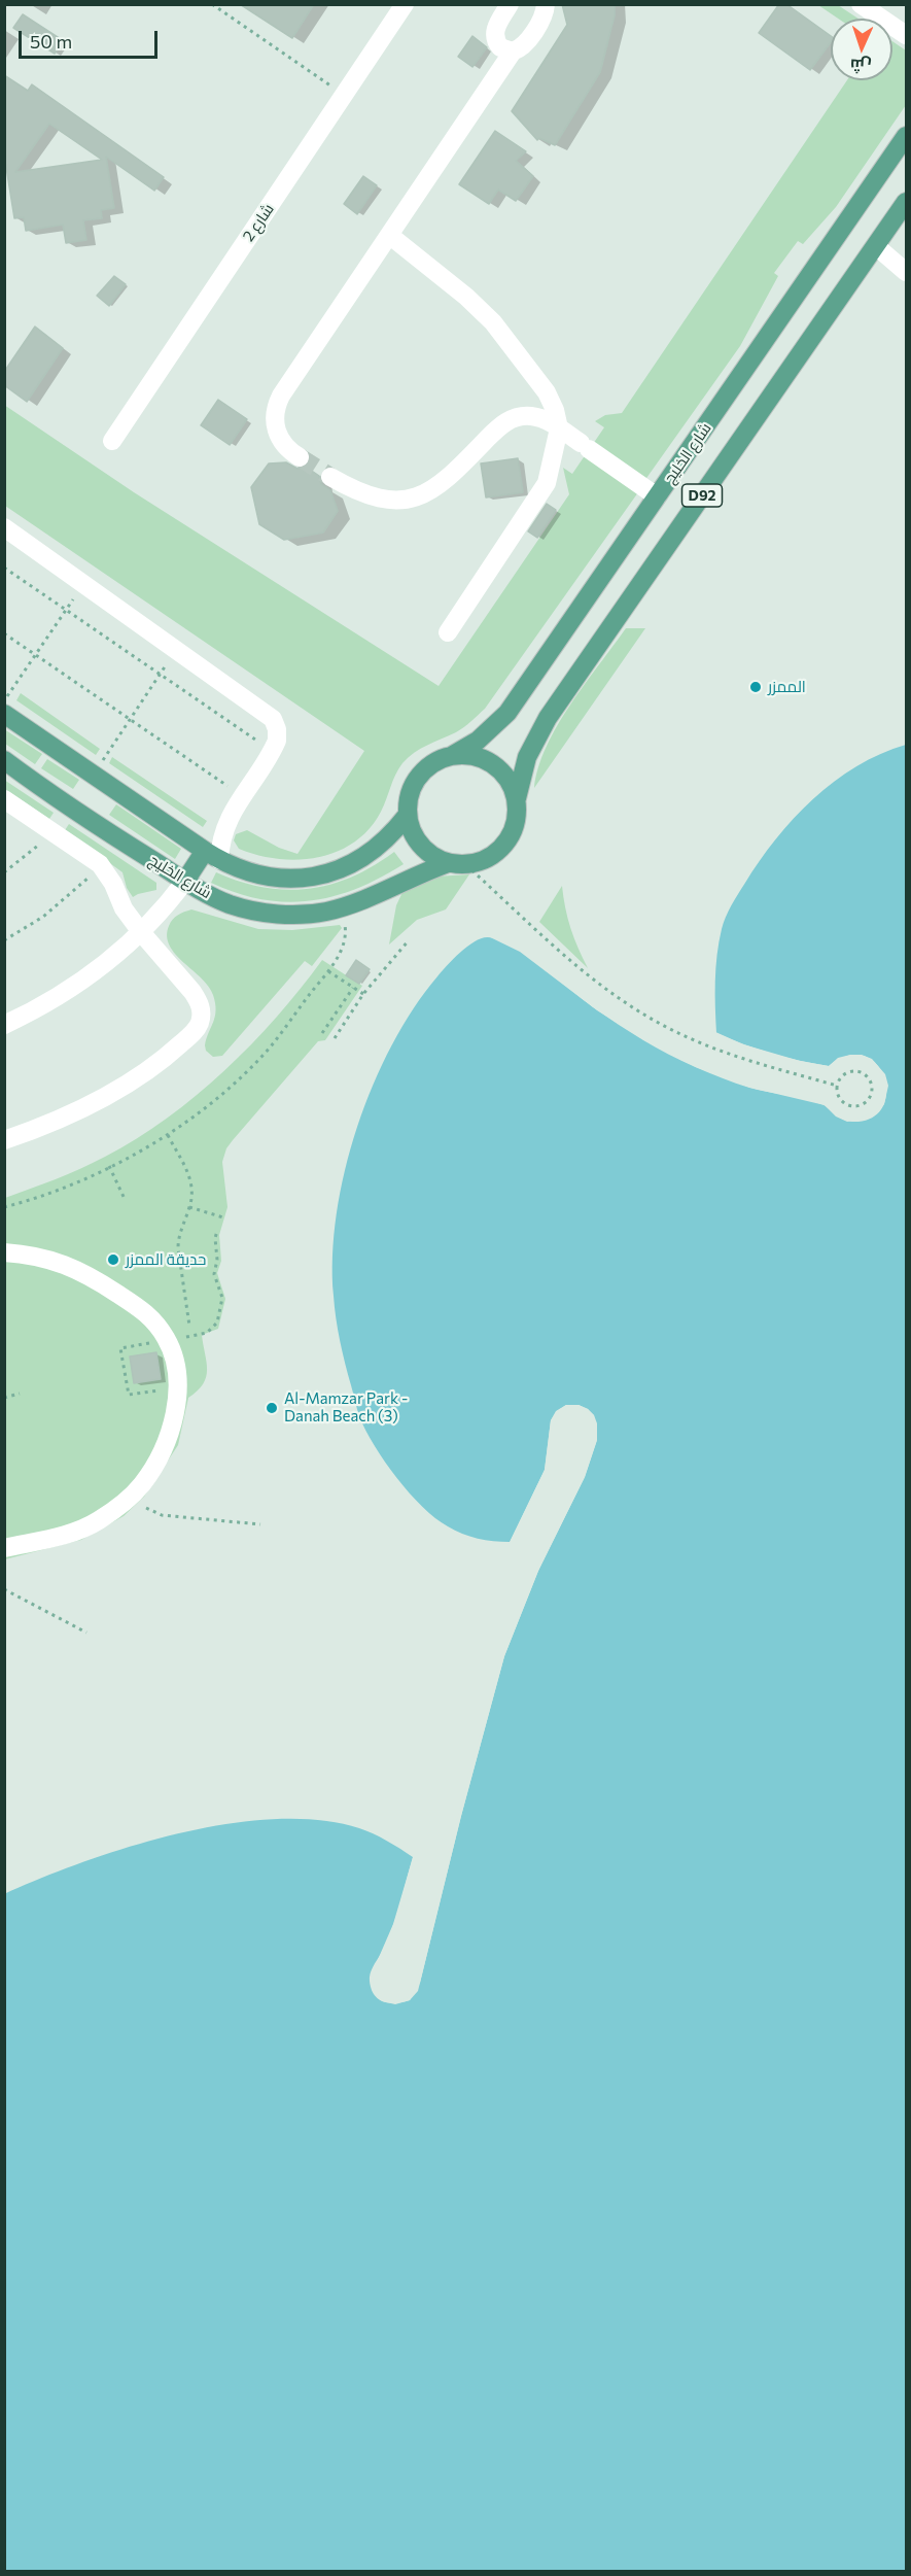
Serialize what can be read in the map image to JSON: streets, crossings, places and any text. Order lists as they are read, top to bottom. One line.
{"streets":{"main road":["شارع الخليج","D92"],"street":["شارع 2"]},"crossings":[["شارع الخليج","D92"]],"places":["الممزر","حديقة الممزر","Al-Mamzar Park - Danah Beach (3)"],"scale_bar":"50 m","north":"bottom"}
